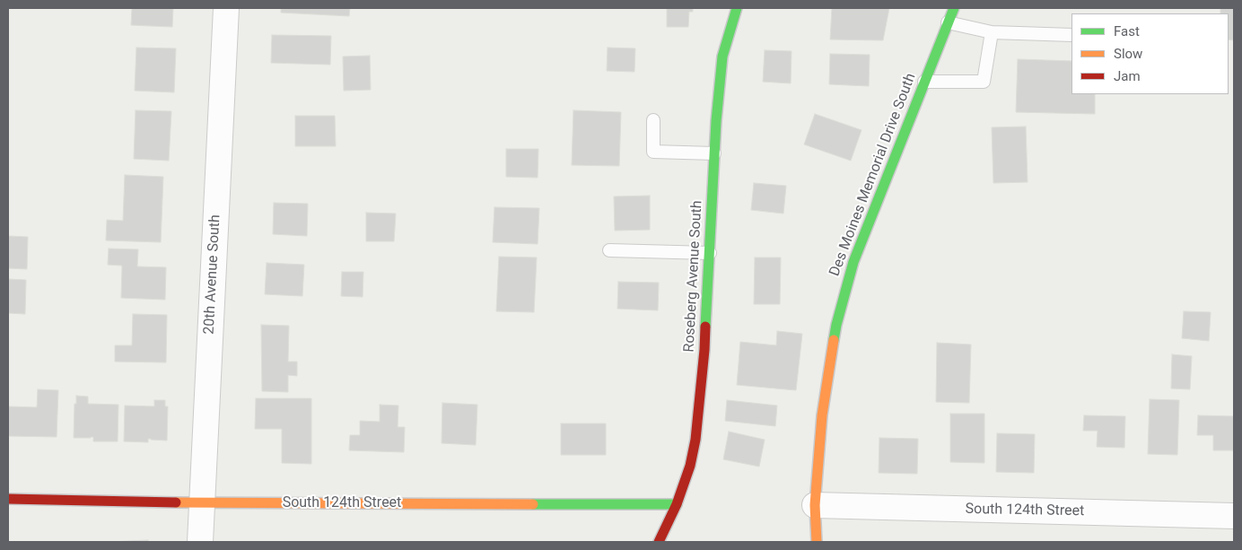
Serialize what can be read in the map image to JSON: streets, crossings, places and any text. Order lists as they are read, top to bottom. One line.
{"streets":{"street":["Des Moines Memorial Drive South","20th Avenue South","Roseberg Avenue South","South 124th Street"]},"crossings":[["Des Moines Memorial Drive South","South 124th Street"],["20th Avenue South","South 124th Street"],["Roseberg Avenue South","South 124th Street"]],"legend":["Fast","Slow","Jam"]}
